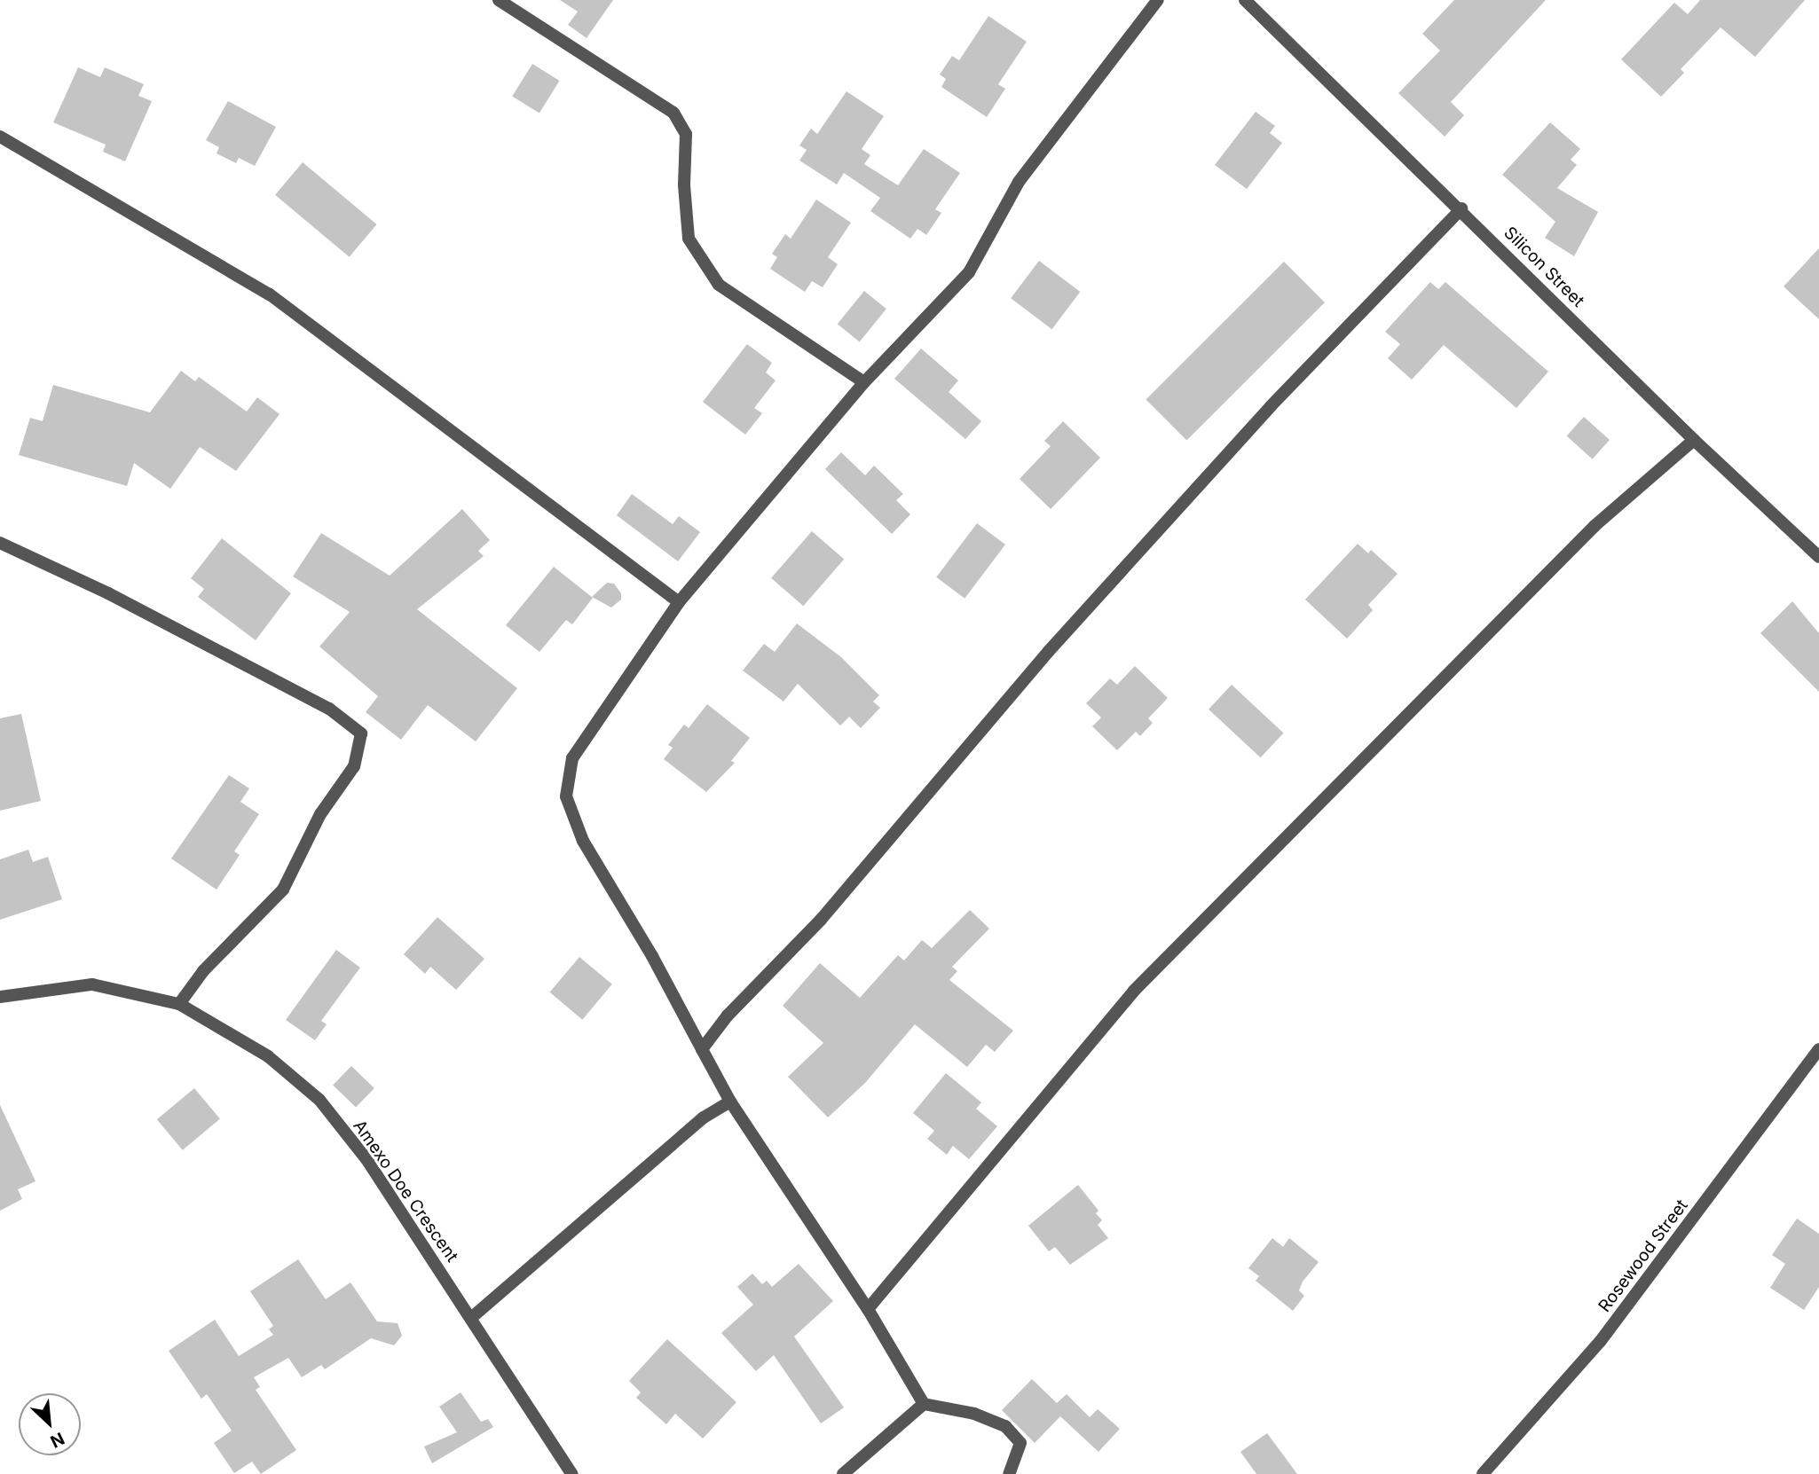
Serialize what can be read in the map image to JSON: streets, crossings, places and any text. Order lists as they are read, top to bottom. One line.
{"streets":{"street":["Silicon Street","Amexo Doe Crescent","Rosewood Street"]},"north":"bottom right"}
